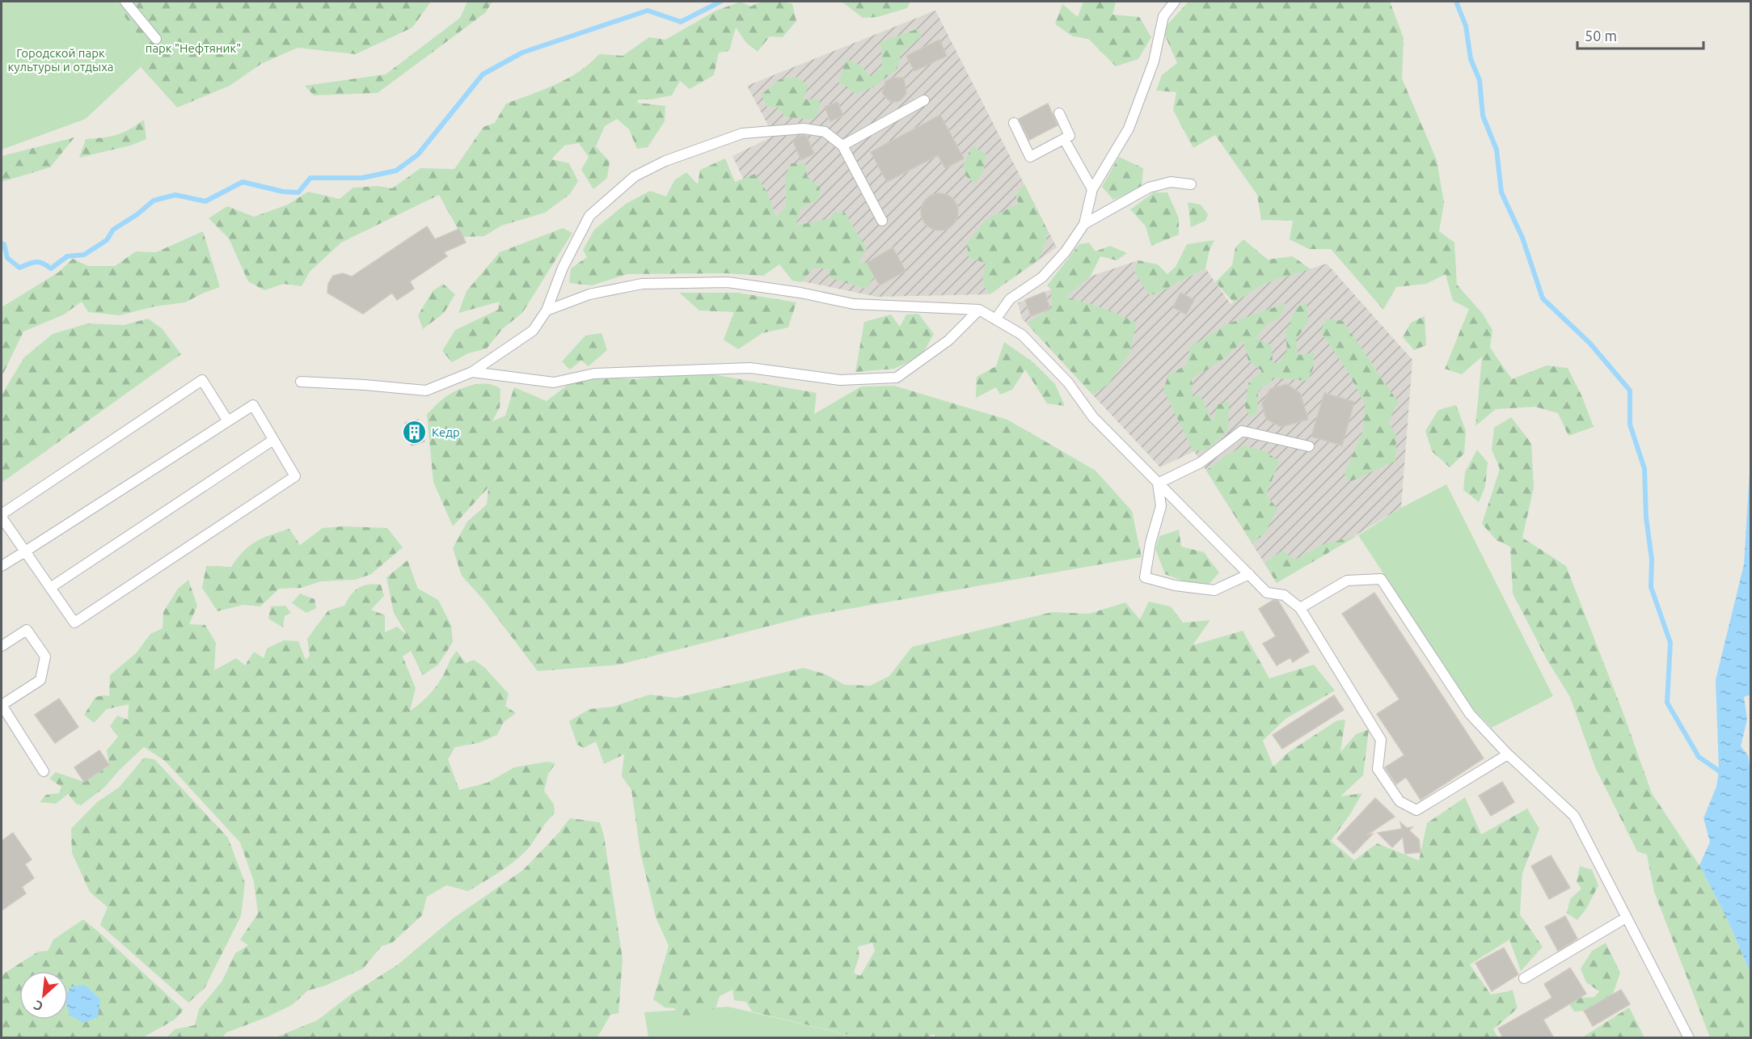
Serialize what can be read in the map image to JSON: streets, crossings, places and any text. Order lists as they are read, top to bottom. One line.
{"parks":["парк \"Нефтяник\"","Городской парк культуры и отдыха"],"places":{"building":["Кедр"]},"scale_bar":"50 m","north":"bottom left"}
